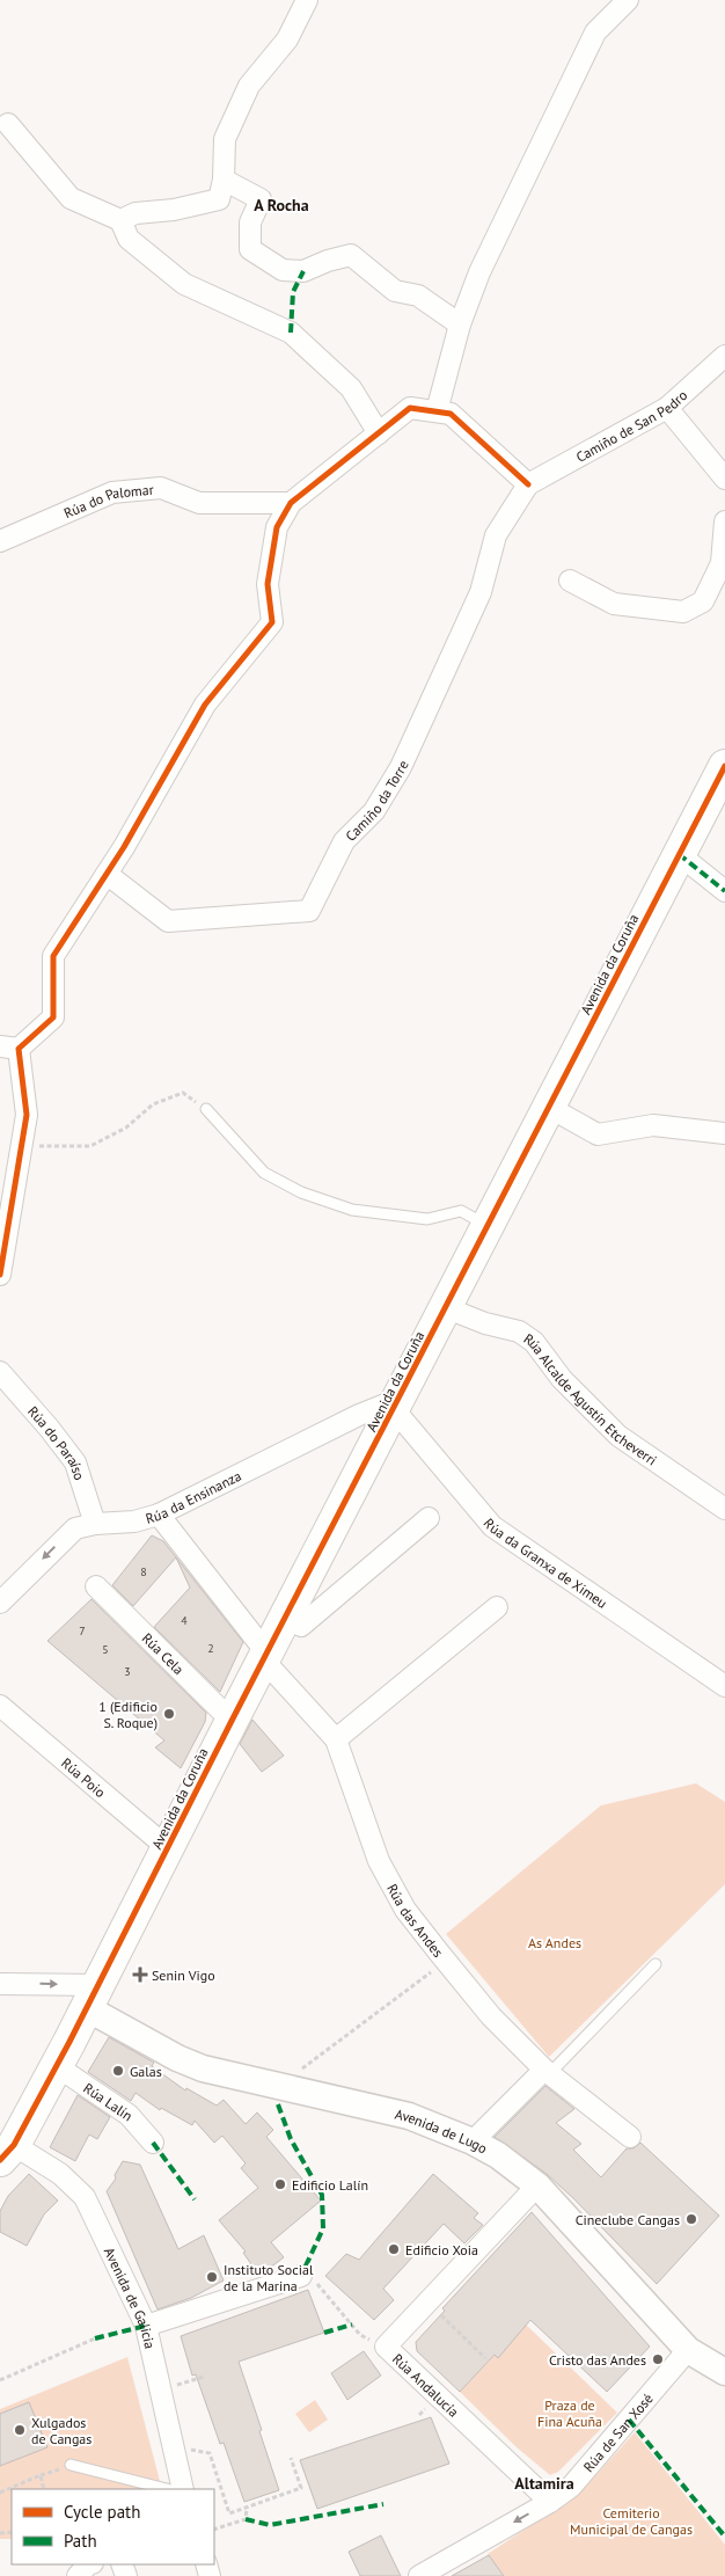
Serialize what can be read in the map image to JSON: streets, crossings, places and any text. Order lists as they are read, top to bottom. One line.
{"streets":{"main road":["Avenida da Coruña"],"street":["Camiño de San Pedro","Rúa do Palomar","Camiño da Torre","Rúa Alcalde Agustín Etcheverri","Rúa do Paraíso","Rúa da Ensinanza","Rúa da Granxa de Ximeu","Rúa Cela","Rúa Poio","Rúa das Andes","Rúa Lalín","Avenida de Lugo","Avenida de Galicia","Rúa Andalucía","Rúa de San Xosé"]},"crossings":[["Camiño de San Pedro","Camiño da Torre"],["Avenida da Coruña","Rúa Alcalde Agustín Etcheverri"],["Avenida da Coruña","Rúa da Ensinanza"],["Avenida da Coruña","Rúa da Granxa de Ximeu"],["Avenida da Coruña","Rúa Cela"],["Avenida da Coruña","Rúa Poio"],["Avenida da Coruña","Rúa das Andes"],["Avenida da Coruña","Rúa Lalín"],["Avenida da Coruña","Avenida de Lugo"],["Avenida da Coruña","Avenida de Galicia"],["Rúa do Paraíso","Rúa da Ensinanza"],["Rúa da Ensinanza","Rúa da Granxa de Ximeu"],["Rúa da Ensinanza","Rúa das Andes"],["Avenida de Lugo","Rúa Andalucía"],["Avenida de Lugo","Rúa de San Xosé"],["Rúa Andalucía","Rúa de San Xosé"]],"one_way":["Rúa de San Xosé"],"districts":["A Rocha","Altamira"],"parks":["As Andes","Praza de Fina Acuña","Cemiterio Municipal de Cangas"],"places":{"other":["1 (Edificio S. Roque)","Galas","Edificio Lalín","Cineclube Cangas","Edificio Xoia","Instituto Social de la Marina","Cristo das Andes","Xulgados de Cangas"],"health":["Senin Vigo"]},"house_numbers":["8","4","7","2","5","3"],"legend":["Cycle path","Path"]}
